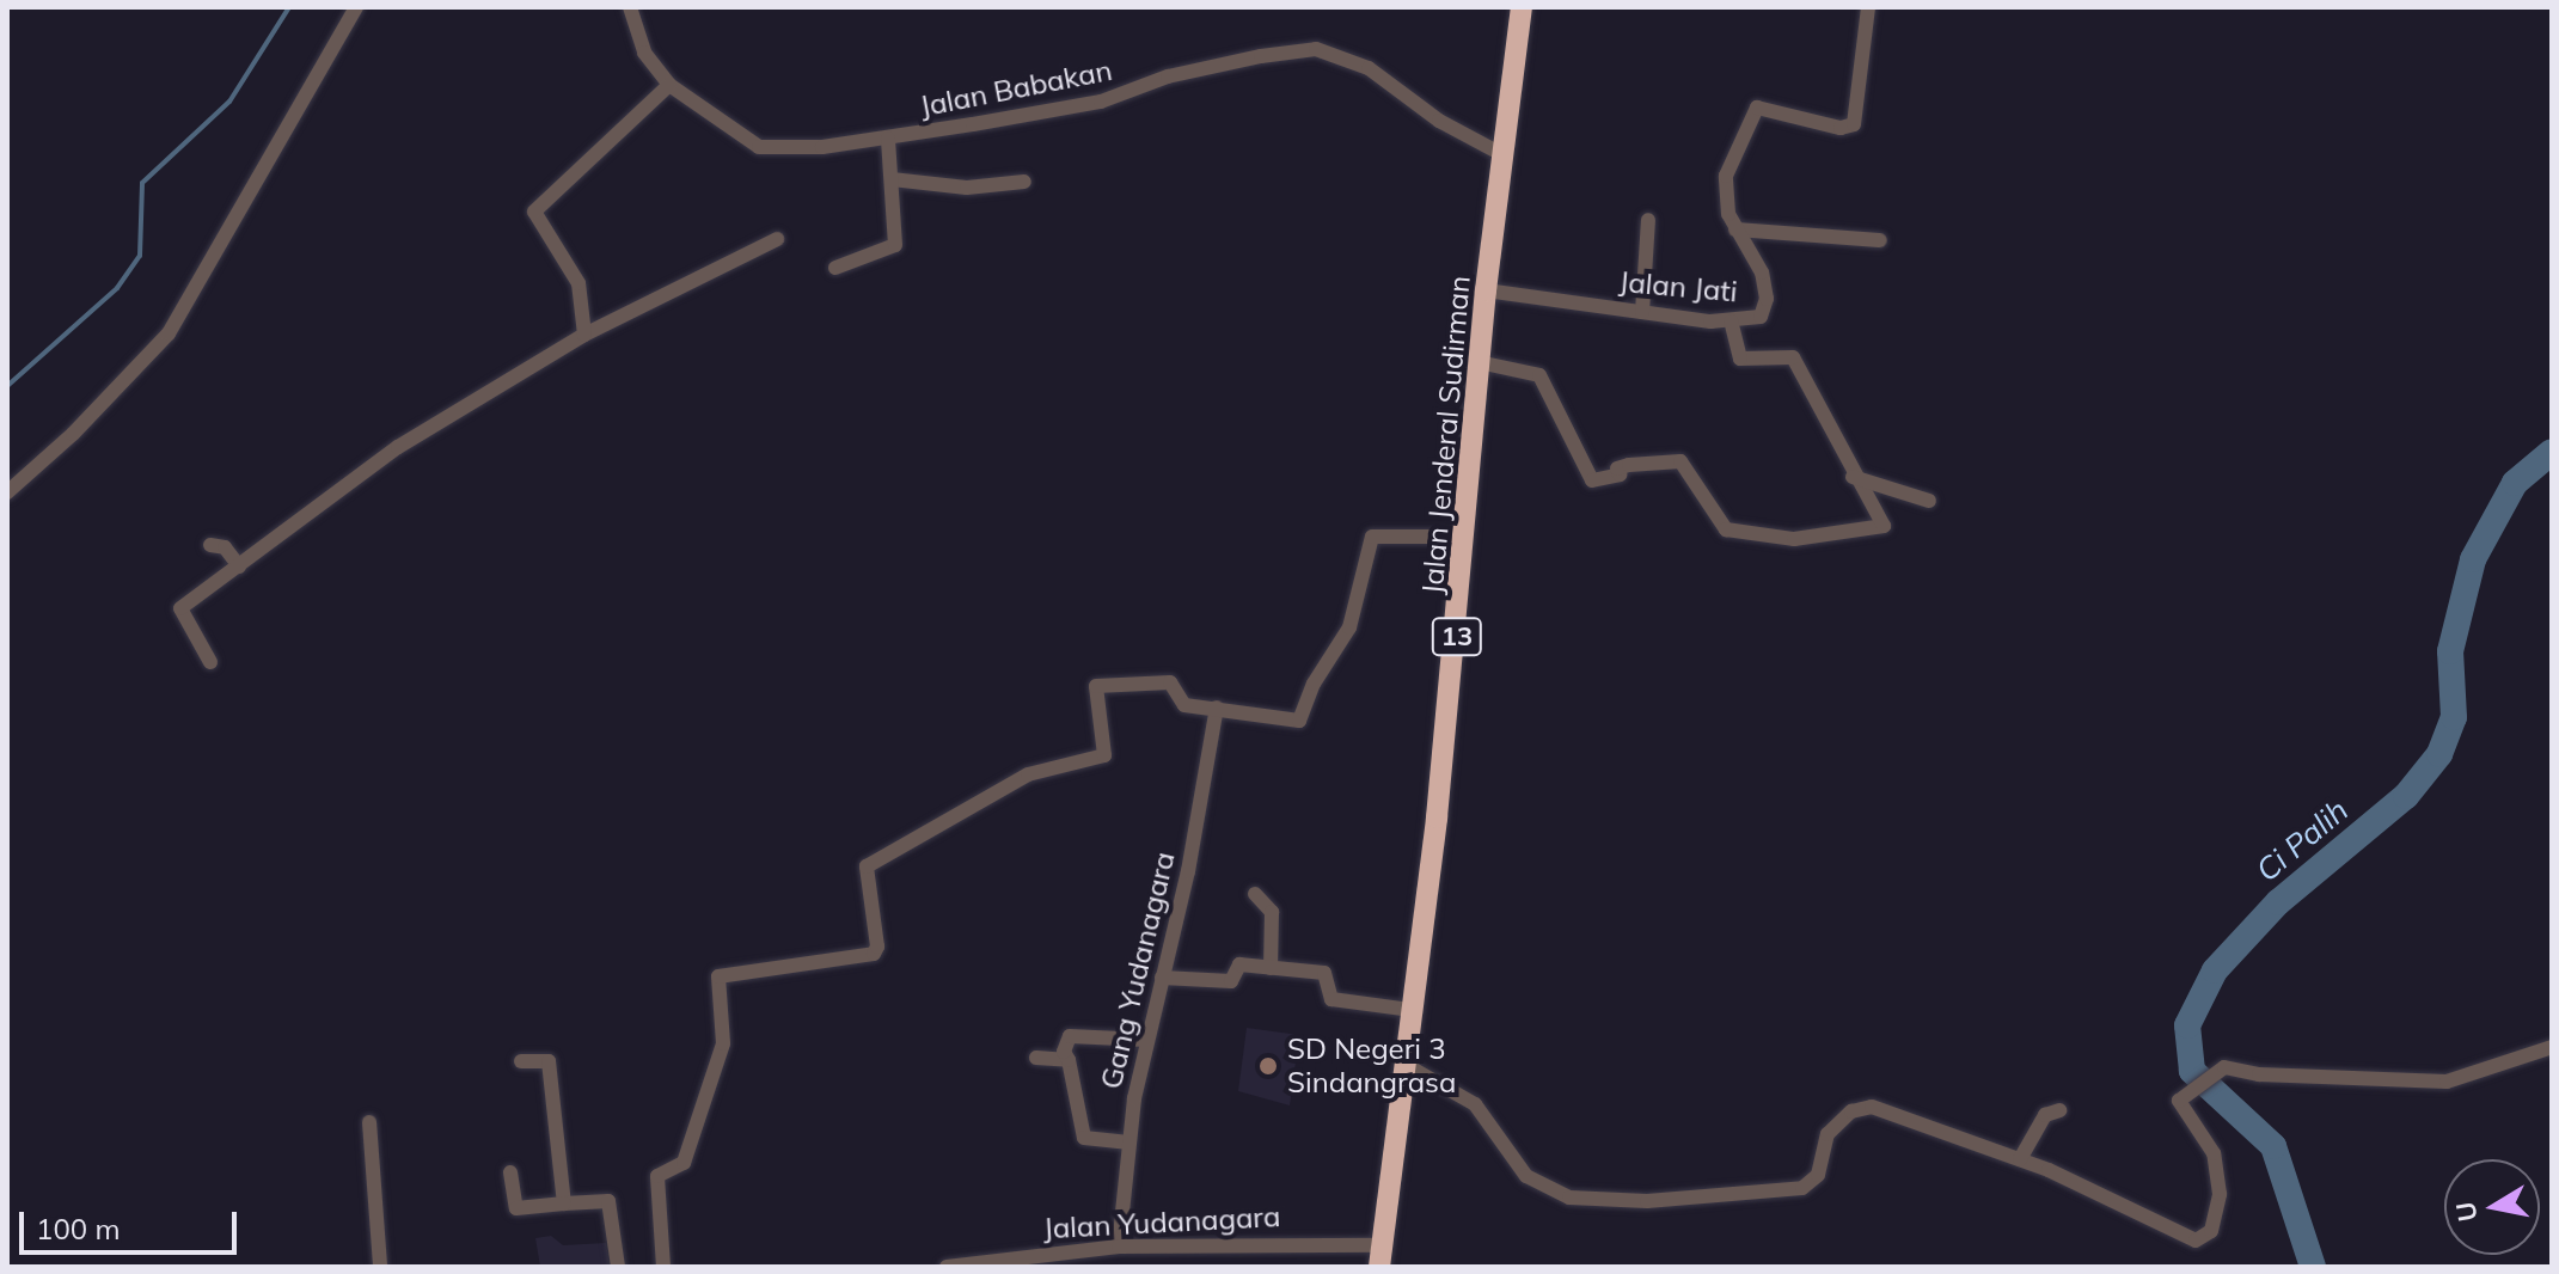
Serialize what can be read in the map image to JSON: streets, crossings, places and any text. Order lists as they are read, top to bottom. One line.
{"streets":{"highway":["Jalan Jenderal Sudirman","13"],"street":["Jalan Babakan","Jalan Jati","Gang Yudanagara","Jalan Yudanagara"]},"crossings":[["Jalan Babakan","Jalan Jenderal Sudirman"],["Jalan Jati","Jalan Jenderal Sudirman"],["Jalan Jenderal Sudirman","Jalan Yudanagara"],["Gang Yudanagara","Jalan Yudanagara"]],"water":["Ci Palih"],"places":["SD Negeri 3 Sindangrasa"],"scale_bar":"100 m","north":"left"}
